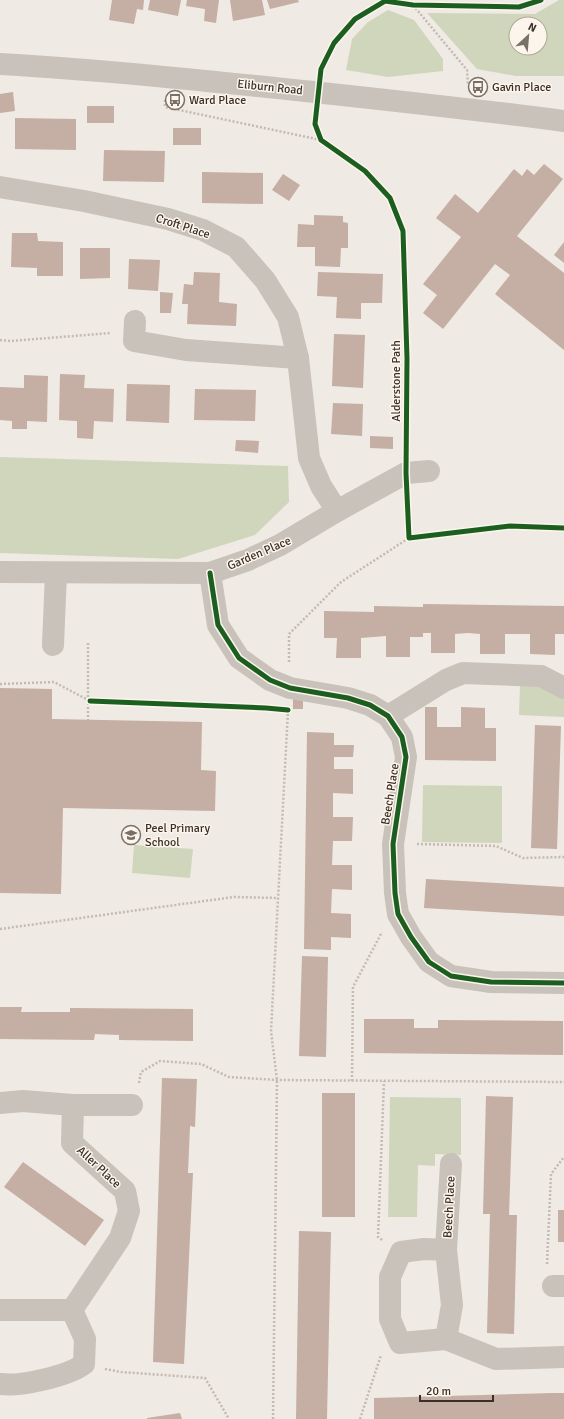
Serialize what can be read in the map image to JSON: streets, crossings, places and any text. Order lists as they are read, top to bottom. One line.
{"streets":{"street":["Eliburn Road","Croft Place","Garden Place","Beech Place","Aller Place"],"cycle path":["Alderstone Path"]},"crossings":[["Croft Place","Garden Place"],["Garden Place","Beech Place"]],"places":{"bus stop":["Gavin Place","Ward Place"],"school or university":["Peel Primary School"]},"scale_bar":"20 m","north":"top right"}
